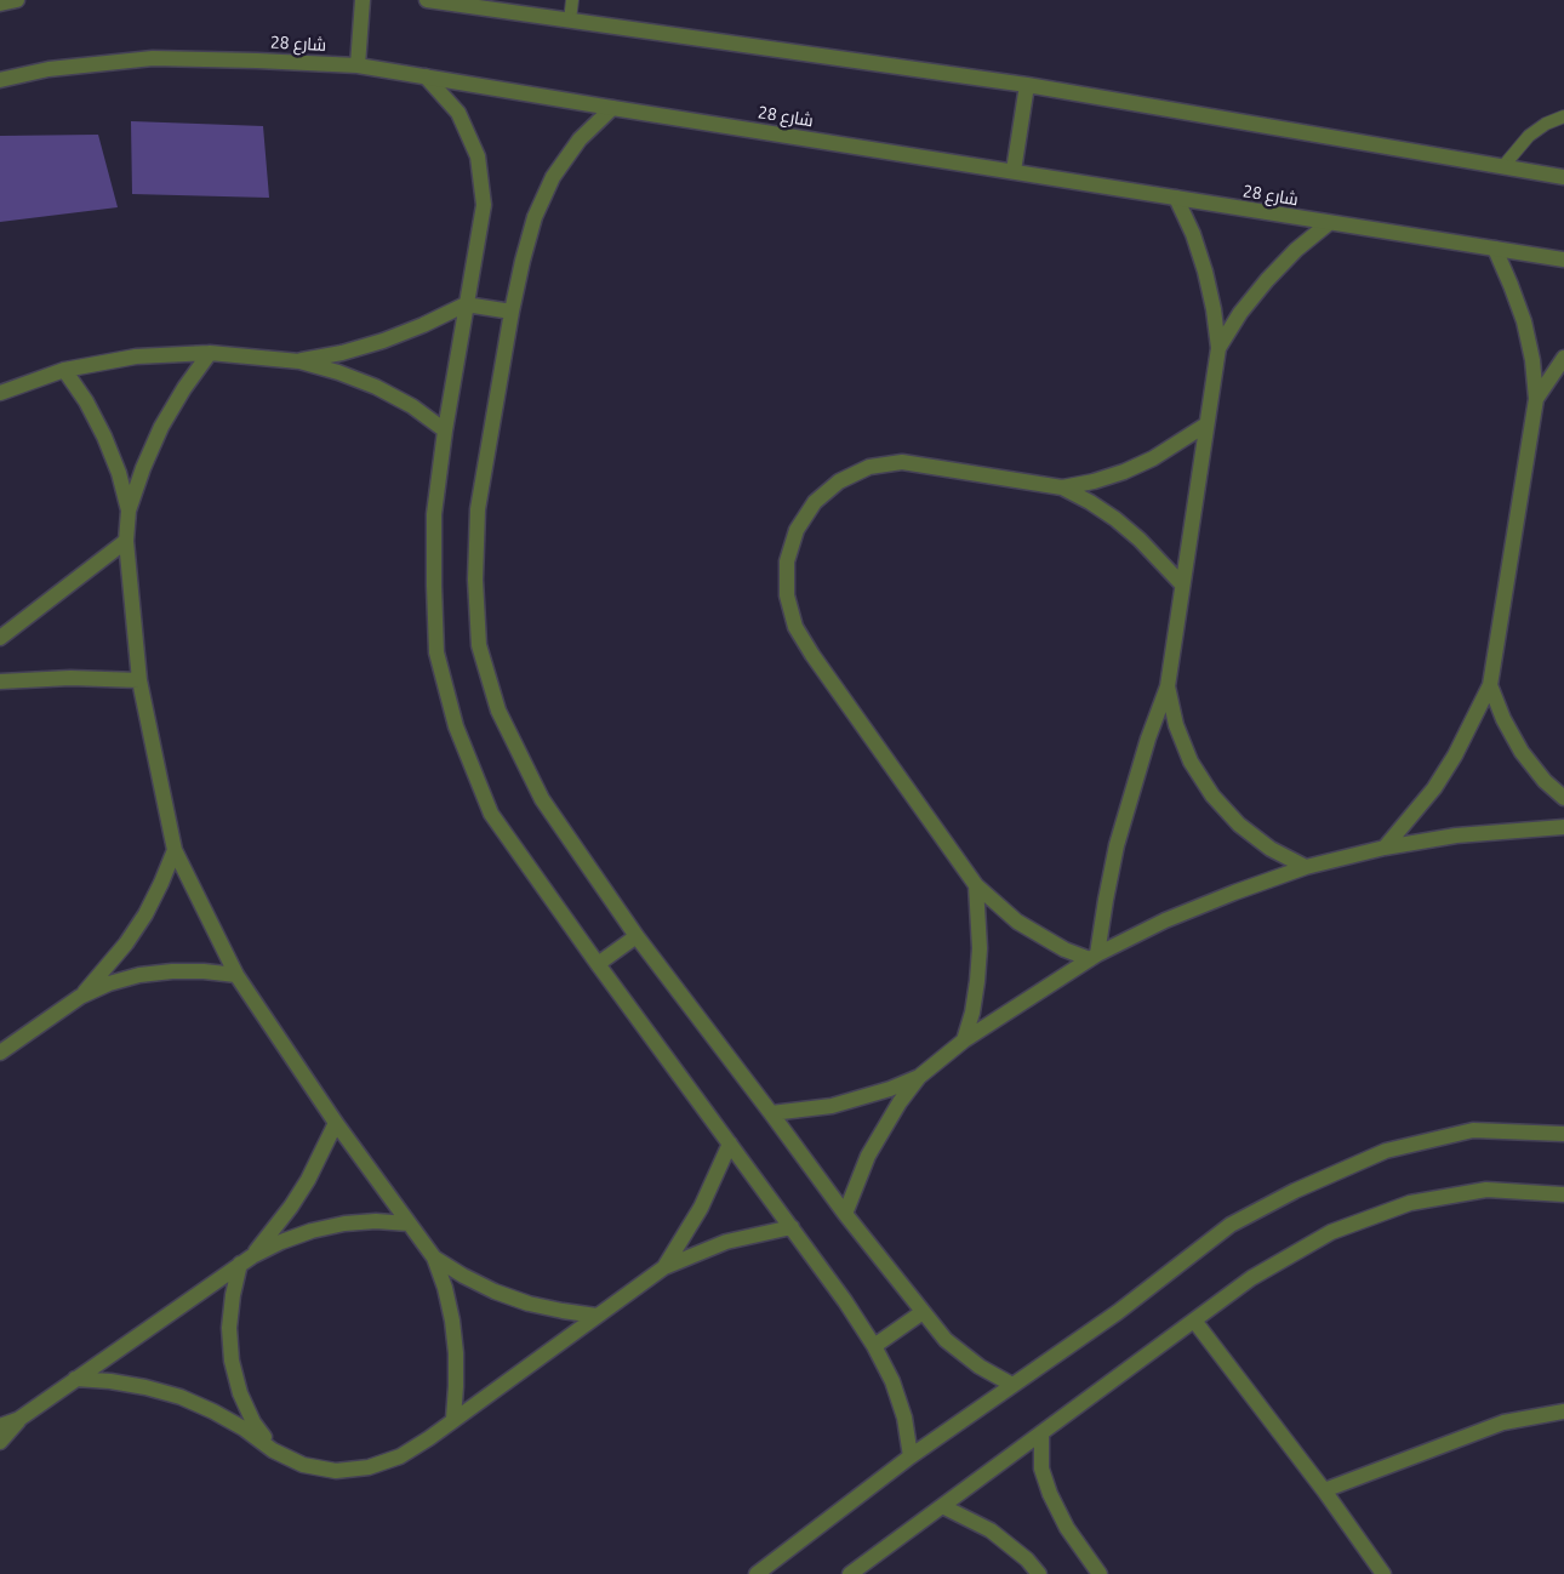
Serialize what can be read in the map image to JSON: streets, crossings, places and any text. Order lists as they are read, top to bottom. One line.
{"streets":{"street":["شارع 28"]}}
